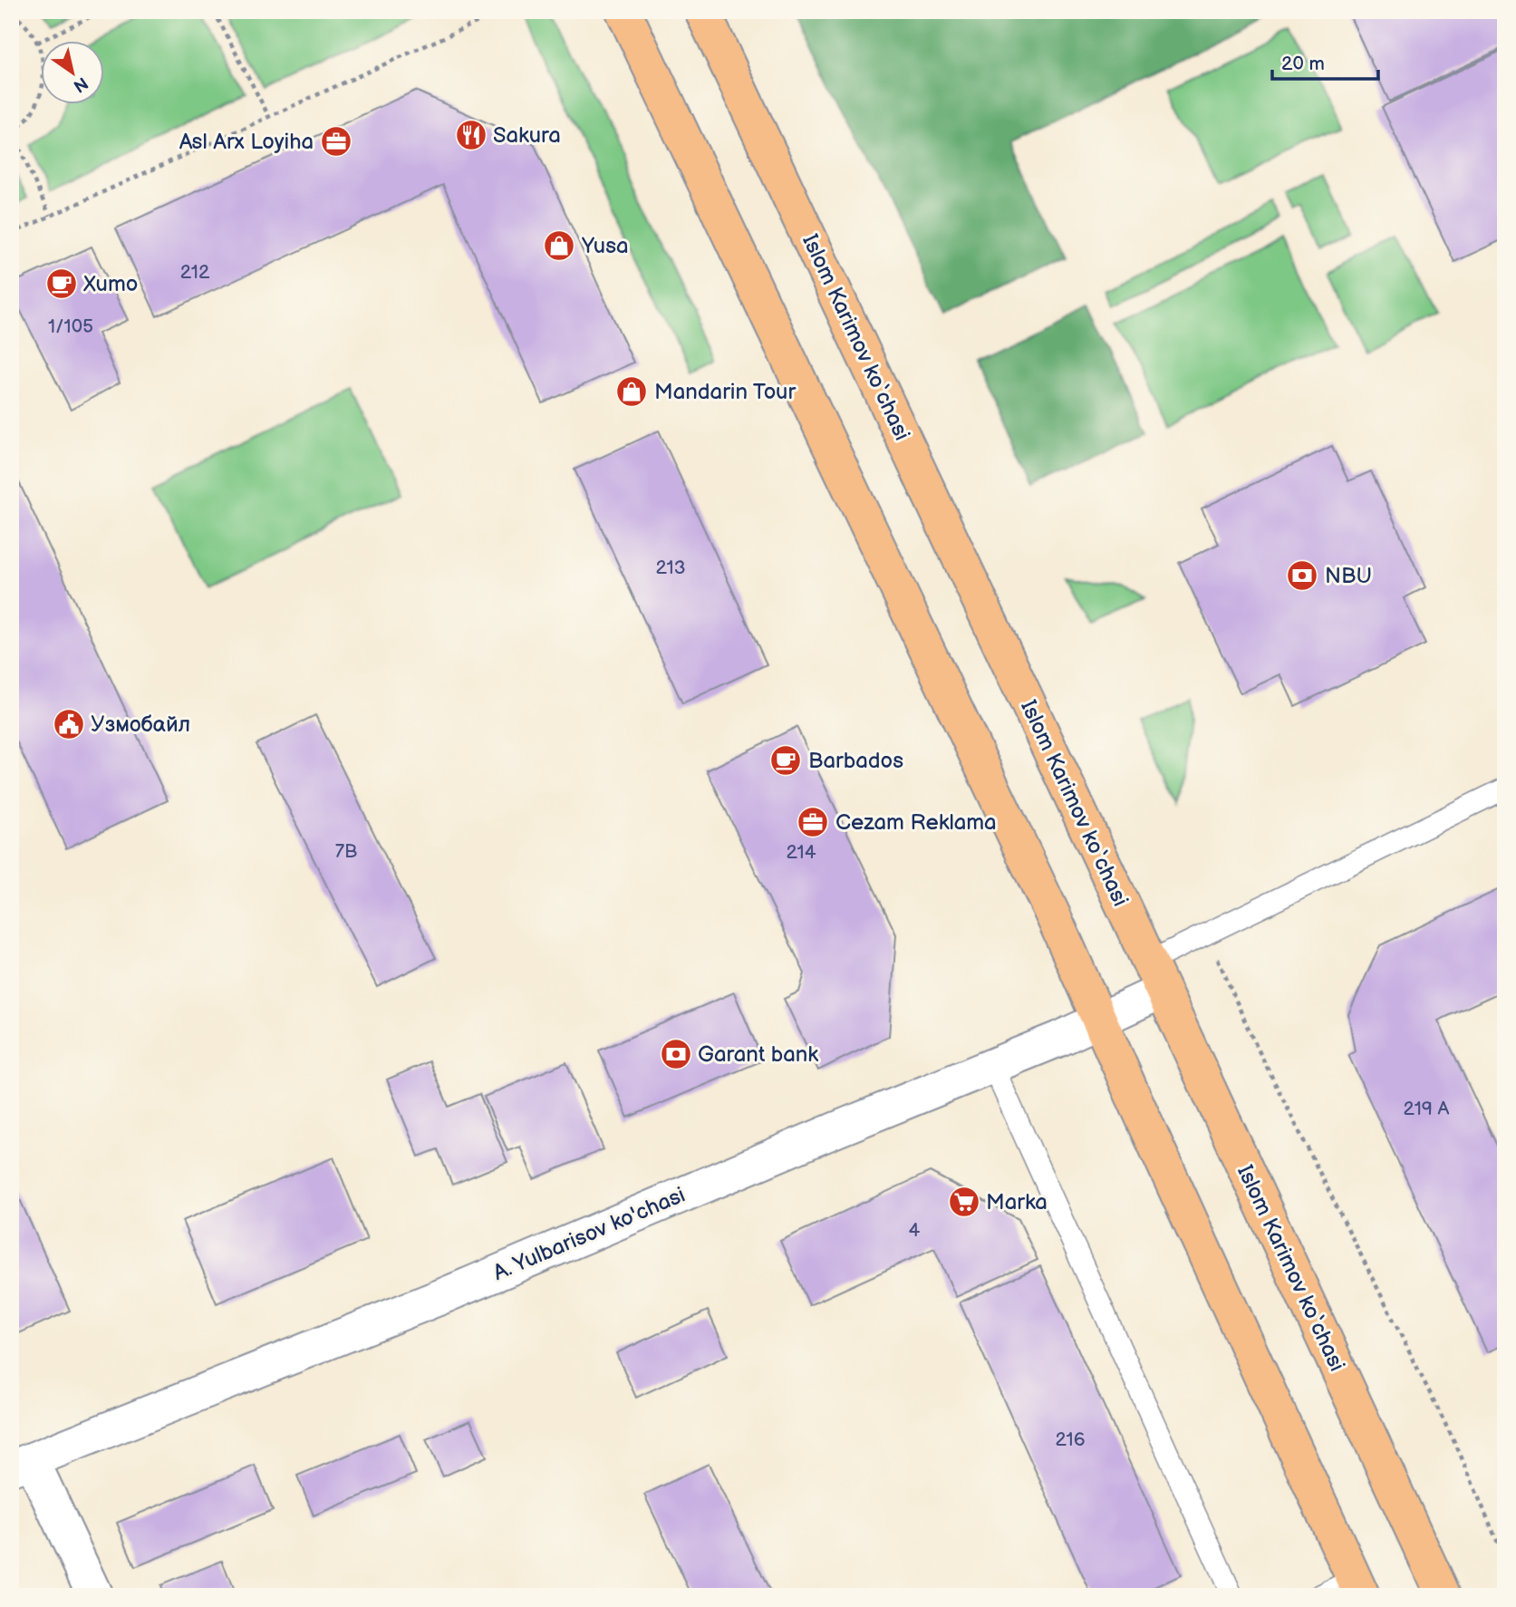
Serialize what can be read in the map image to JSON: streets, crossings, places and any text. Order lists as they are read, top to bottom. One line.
{"streets":{"main road":["Islom Karimov ko‘chasi"],"street":["A. Yulbarisov ko'chasi"]},"crossings":[["Islom Karimov ko‘chasi","A. Yulbarisov ko'chasi"]],"places":{"restaurant":["Sakura"],"office":["Asl Arx Loyiha","Cezam Reklama"],"shop":["Yusa","Mandarin Tour"],"cafe":["Xumo","Barbados"],"bank":["NBU","Garant bank"],"public building":["Узмобайл"],"supermarket":["Marka"]},"house_numbers":["212","1/105","213","7B","214","219 A","4","216"],"scale_bar":"20 m","north":"bottom right"}
